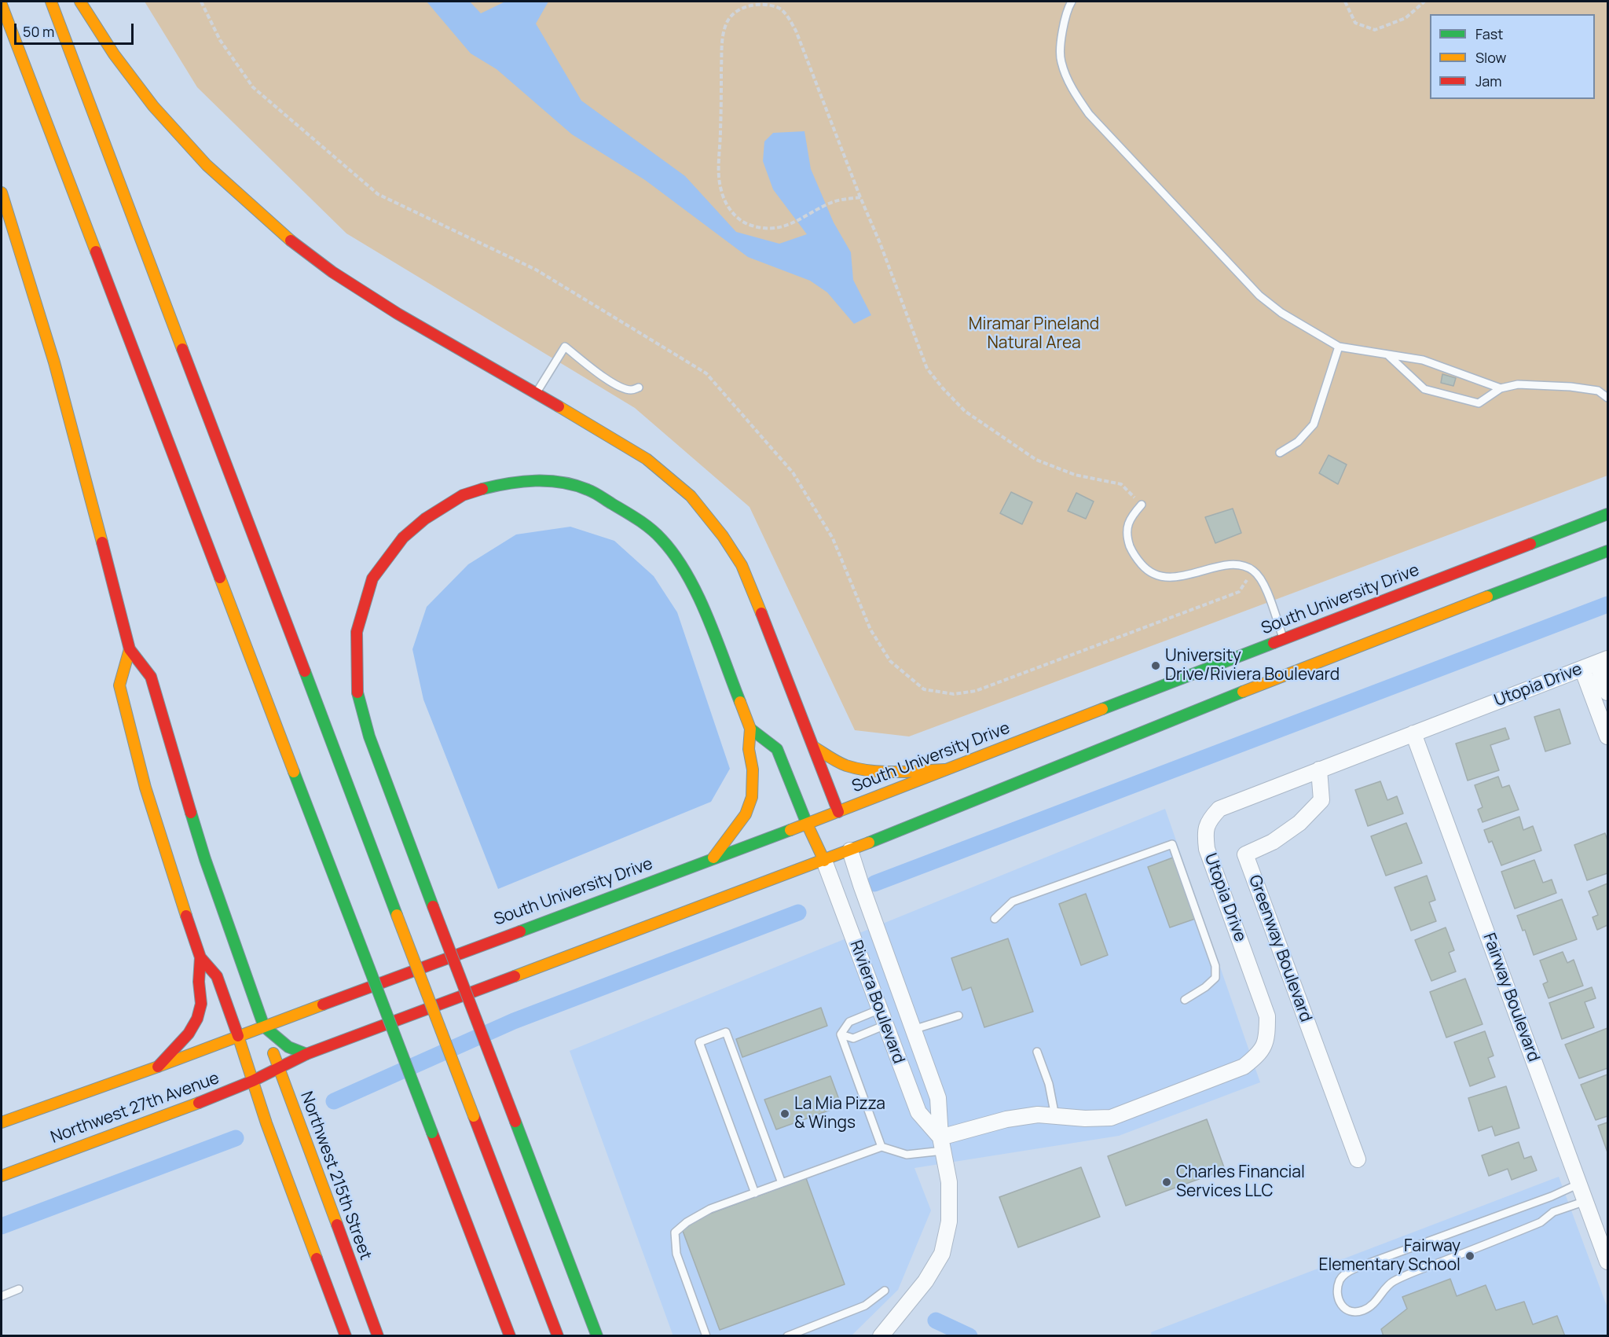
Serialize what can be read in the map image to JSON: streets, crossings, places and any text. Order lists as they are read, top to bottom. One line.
{"streets":{"main road":["South University Drive","Northwest 27th Avenue","Northwest 215th Street"],"street":["Utopia Drive","Greenway Boulevard","Fairway Boulevard","Riviera Boulevard"]},"crossings":[["South University Drive","Northwest 27th Avenue"],["South University Drive","Northwest 215th Street"],["Utopia Drive","Greenway Boulevard"],["Utopia Drive","Fairway Boulevard"],["Utopia Drive","Riviera Boulevard"],["Northwest 27th Avenue","Northwest 215th Street"]],"parks":["Miramar Pineland Natural Area"],"places":["University Drive/Riviera Boulevard","La Mia Pizza & Wings","Charles Financial Services LLC","Fairway Elementary School"],"legend":["Fast","Slow","Jam"],"scale_bar":"50 m"}
